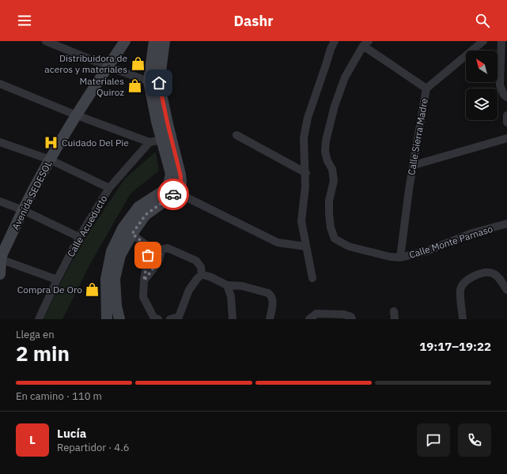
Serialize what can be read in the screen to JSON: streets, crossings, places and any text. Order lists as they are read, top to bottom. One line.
{"streets":{"main road":["Avenida SEDESOL"],"street":["Calle Sierra Madre","Calle Acueducto","Calle Monte Parnaso"]},"crossings":[["Calle Sierra Madre","Calle Monte Parnaso"]],"places":{"shop":["Distribuidora de aceros y materiales","Materiales Quiroz","Compra De Oro"],"hospital":["Cuidado Del Pie"]},"north":"top left","page":{"header":"Dashr","heading":["2 min","Llega en","19:17–19:22"],"panel":["Lucía","Repartidor · 4.6"],"bar":"En camino · 110 m","round":"L"}}
